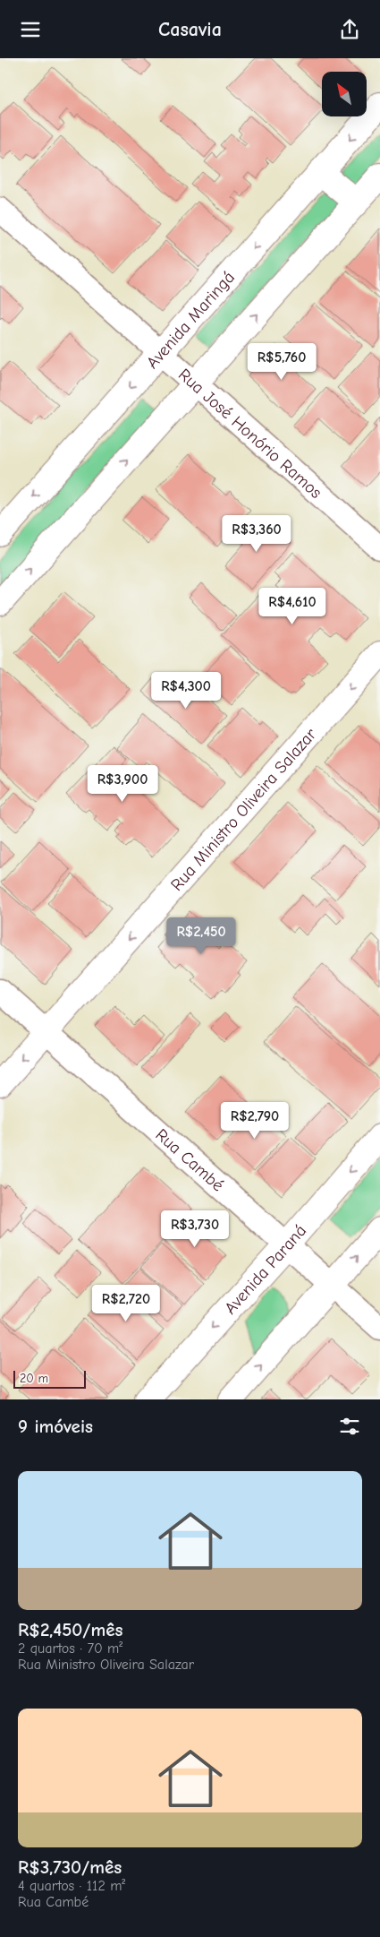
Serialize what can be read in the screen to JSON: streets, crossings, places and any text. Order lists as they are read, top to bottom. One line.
{"streets":{"street":["Avenida Maringá","Rua José Honório Ramos","Rua Ministro Oliveira Salazar","Rua Cambé","Avenida Paraná"]},"crossings":[["Avenida Maringá","Rua José Honório Ramos"],["Rua Ministro Oliveira Salazar","Rua Cambé"],["Rua Cambé","Avenida Paraná"]],"one_way":["Rua Ministro Oliveira Salazar"],"scale_bar":"20 m","north":"top left","page":{"header":"Casavia","price":["R$5,760","R$3,360","R$4,610","R$4,300","R$3,900","R$2,450","R$2,790","R$3,730","R$2,720"],"scale":"20 m","heading":"9 imóveis","list":[{"name":"R$2,450/mês","note":"2 quartos · 70 m² · Rua Ministro Oliveira Salazar"},{"name":"R$3,730/mês","note":"4 quartos · 112 m² · Rua Cambé"}]}}
